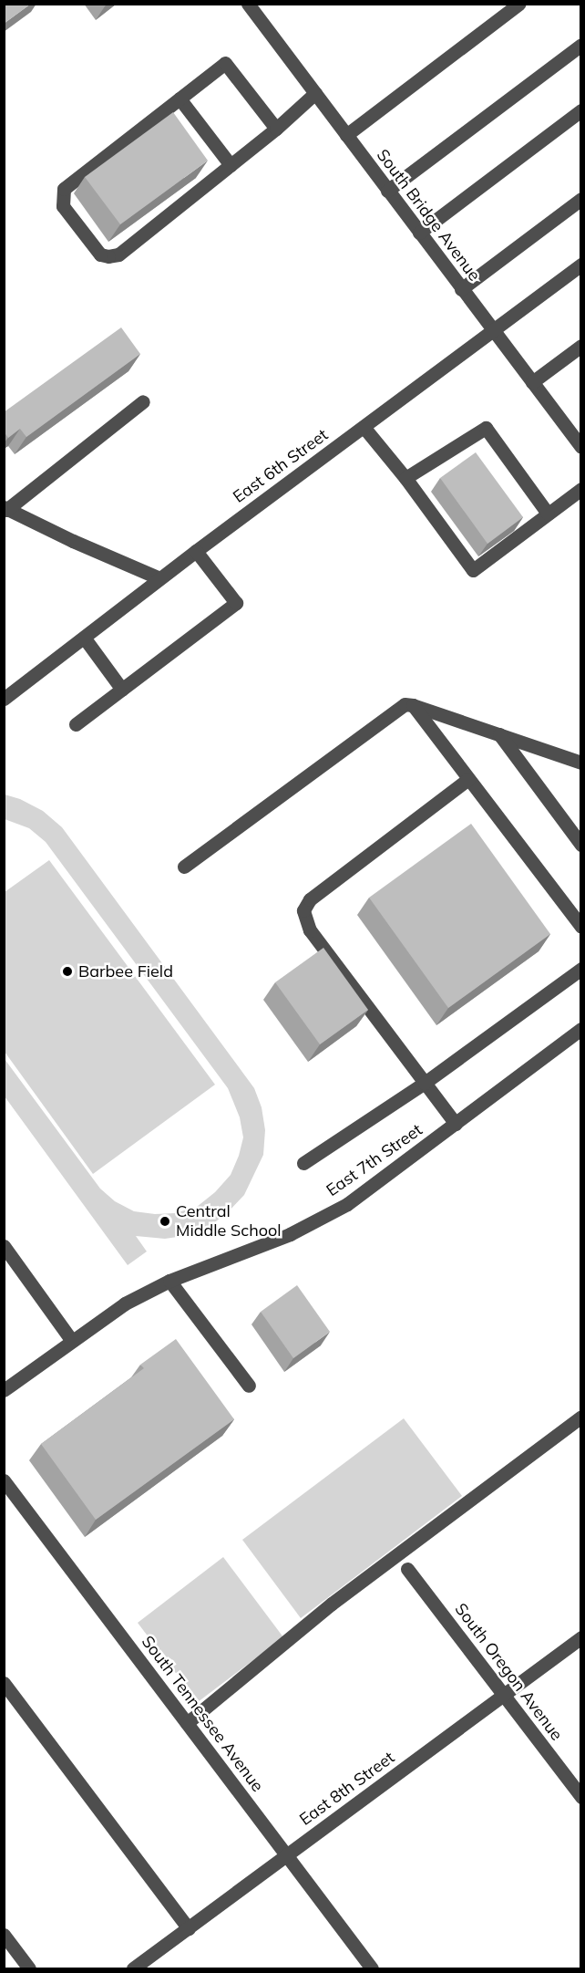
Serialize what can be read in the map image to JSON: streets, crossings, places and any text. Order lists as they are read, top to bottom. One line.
{"streets":{"street":["South Bridge Avenue","East 6th Street","East 7th Street","South Oregon Avenue","South Tennessee Avenue","East 8th Street"]},"crossings":[["South Bridge Avenue","East 6th Street"],["South Oregon Avenue","East 8th Street"],["South Tennessee Avenue","East 8th Street"]],"places":["Barbee Field","Central Middle School"]}
